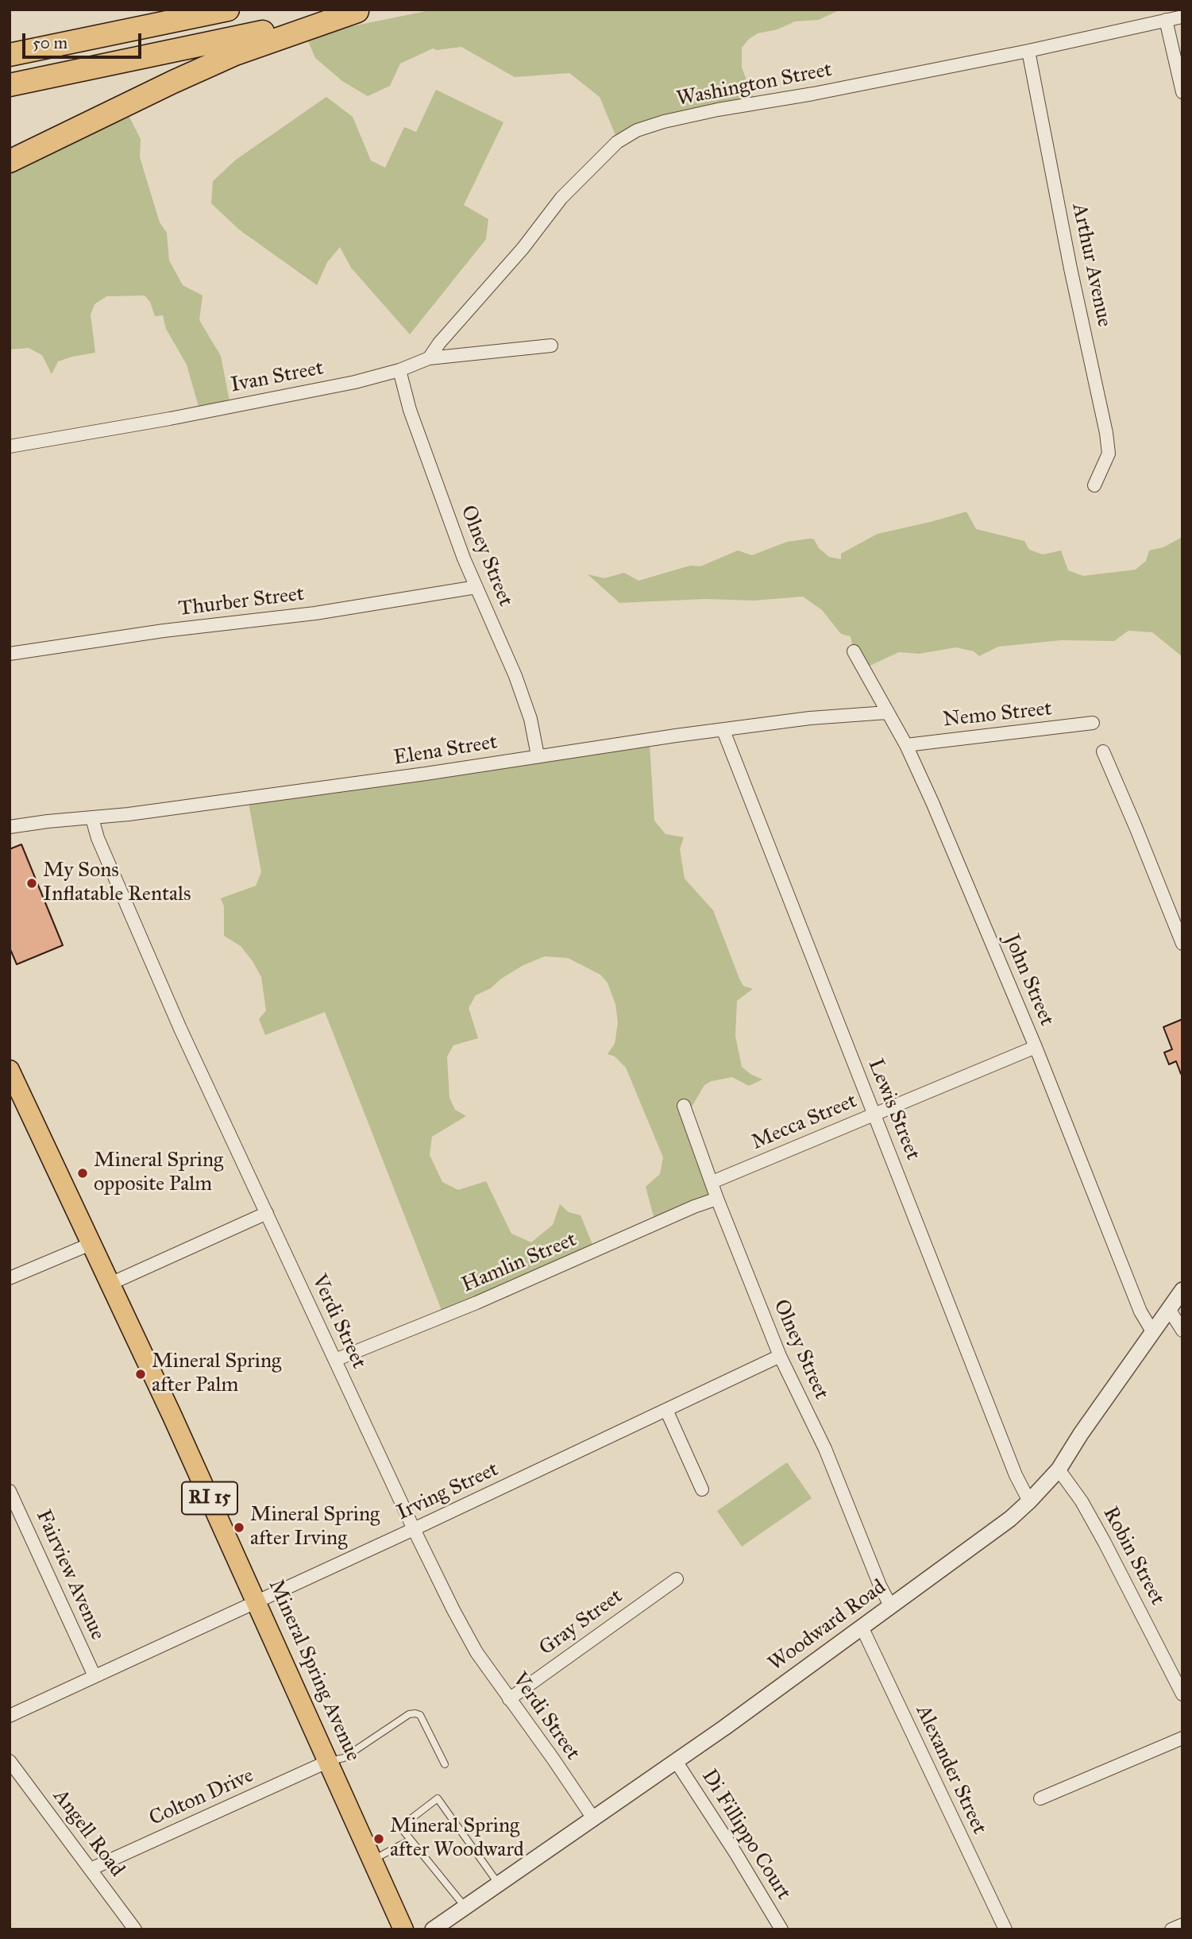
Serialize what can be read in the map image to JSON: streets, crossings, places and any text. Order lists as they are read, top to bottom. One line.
{"streets":{"main road":["RI 15","Mineral Spring Avenue"],"street":["Washington Street","Arthur Avenue","Ivan Street","Olney Street","Thurber Street","Nemo Street","Elena Street","John Street","Lewis Street","Mecca Street","Hamlin Street","Verdi Street","Irving Street","Robin Street","Fairview Avenue","Gray Street","Woodward Road","Alexander Street","Colton Drive","Angell Road","Di Fillippo Court"]},"crossings":[["Washington Street","Arthur Avenue"],["Washington Street","Ivan Street"],["Ivan Street","Olney Street"],["Olney Street","Thurber Street"],["Olney Street","Elena Street"],["Olney Street","Mecca Street"],["Olney Street","Hamlin Street"],["Olney Street","Irving Street"],["Olney Street","Woodward Road"],["Nemo Street","John Street"],["Elena Street","John Street"],["Elena Street","Lewis Street"],["Elena Street","Verdi Street"],["John Street","Mecca Street"],["John Street","Woodward Road"],["Lewis Street","Mecca Street"],["Lewis Street","Woodward Road"],["Hamlin Street","Verdi Street"],["Verdi Street","Irving Street"],["Verdi Street","Gray Street"],["Verdi Street","Woodward Road"],["Irving Street","Fairview Avenue"],["Irving Street","Mineral Spring Avenue"],["Robin Street","Woodward Road"],["Woodward Road","Alexander Street"],["Woodward Road","Di Fillippo Court"],["Mineral Spring Avenue","Colton Drive"],["Colton Drive","Angell Road"]],"places":["My Sons Inflatable Rentals","Mineral Spring opposite Palm","Mineral Spring after Palm","Mineral Spring after Irving","Mineral Spring after Woodward"],"scale_bar":"50 m"}
